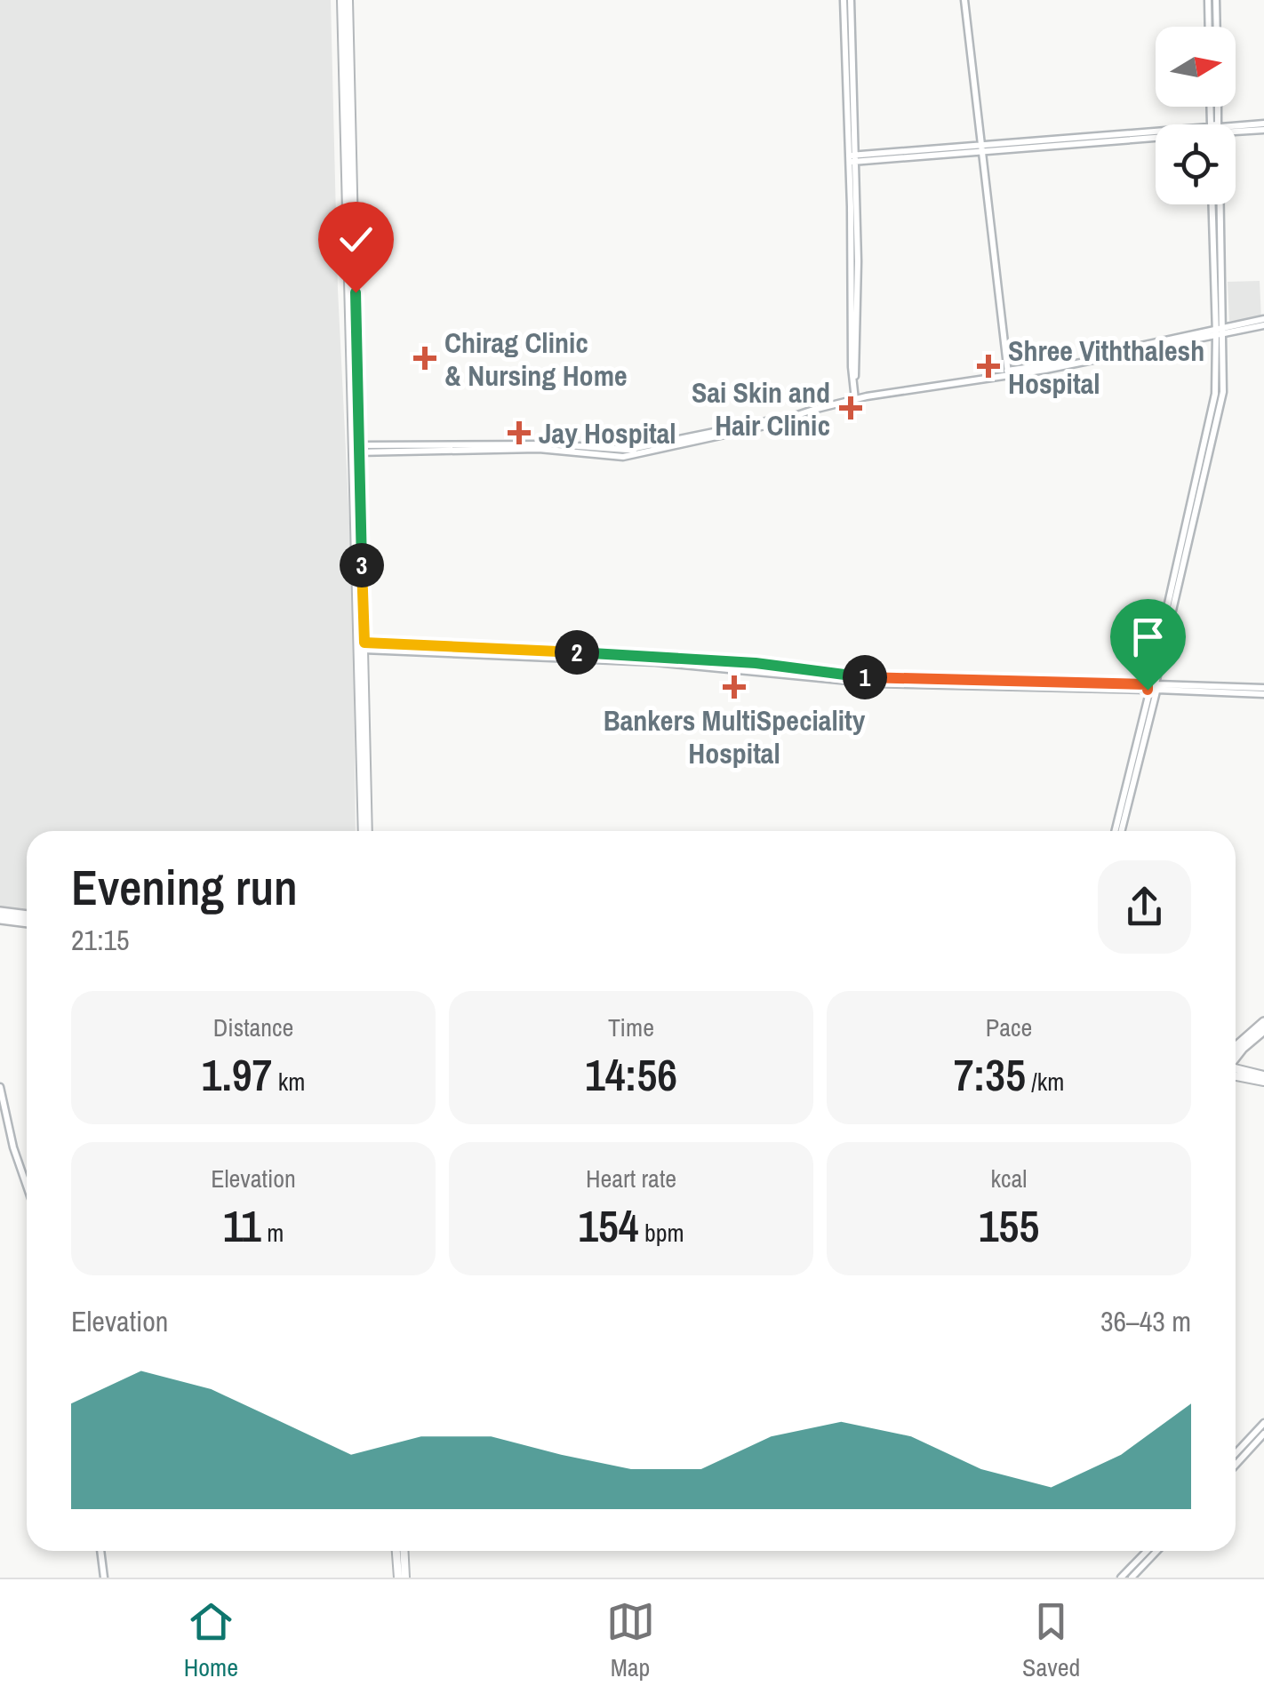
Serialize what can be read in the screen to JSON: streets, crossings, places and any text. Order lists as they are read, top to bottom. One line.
{"places":{"health":["Chirag Clinic & Nursing Home","Shree Viththalesh Hospital","Sai Skin and Hair Clinic","Jay Hospital","Bankers MultiSpeciality Hospital"]},"north":"right","page":{"pins":["3","2","1"],"heading":["Evening run","21:15"],"stats":[["Distance","1.97 km"],["Time","14:56"],["Pace","7:35 /km"],["Elevation","11 m"],["Heart rate","154 bpm"],["kcal","155"]],"chart":["Elevation","36–43 m"],"tabs":["Home","Map","Saved"]}}
